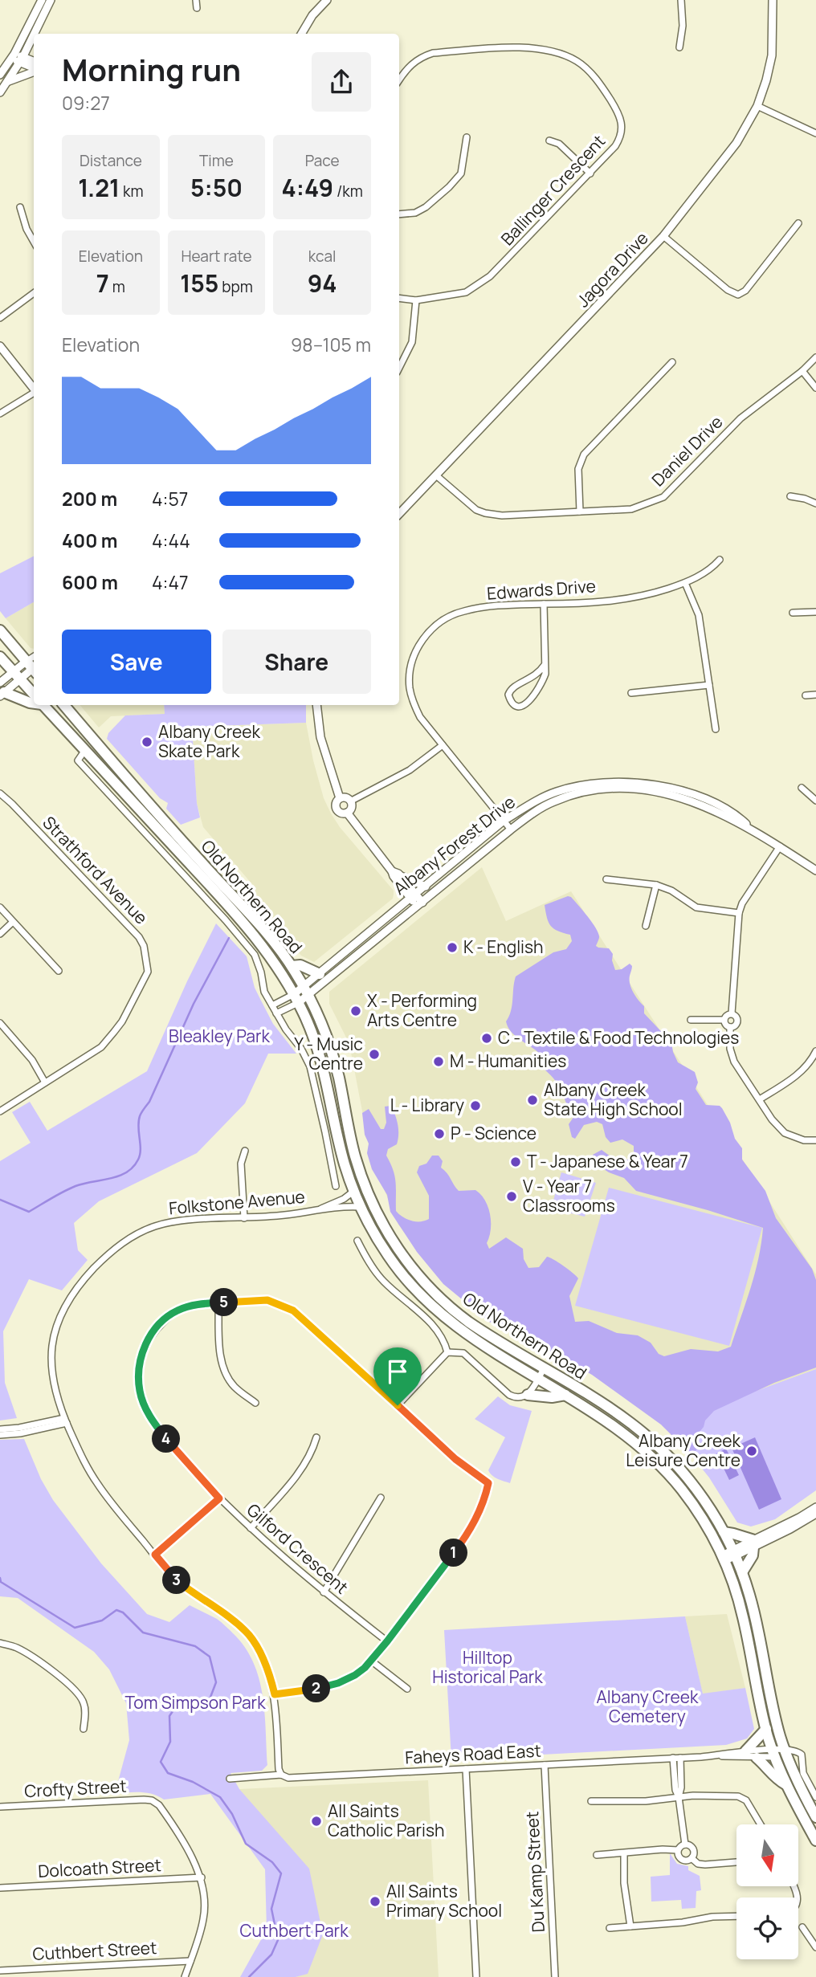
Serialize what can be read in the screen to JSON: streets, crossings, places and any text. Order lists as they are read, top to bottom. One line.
{"streets":{"highway":["Old Northern Road"],"street":["Ballinger Crescent","Jagora Drive","Daniel Drive","Edwards Drive","Albany Forest Drive","Strathford Avenue","Folkstone Avenue","Gilford Crescent","Faheys Road East","Crofty Street","Dolcoath Street","Du Kamp Street","Cuthbert Street"]},"crossings":[["Jagora Drive","Daniel Drive"],["Edwards Drive","Albany Forest Drive"],["Albany Forest Drive","Old Northern Road"],["Old Northern Road","Folkstone Avenue"],["Old Northern Road","Faheys Road East"],["Folkstone Avenue","Faheys Road East"],["Faheys Road East","Du Kamp Street"],["Crofty Street","Dolcoath Street"]],"parks":["Bleakley Park","Hilltop Historical Park","Albany Creek Cemetery","Tom Simpson Park","Cuthbert Park"],"places":["Albany Creek Skate Park","K - English","X - Performing Arts Centre","C - Textile & Food Technologies","Y - Music Centre","M - Humanities","Albany Creek State High School","L - Library","P - Science","T - Japanese & Year 7","V - Year 7 Classrooms","Albany Creek Leisure Centre","All Saints Catholic Parish","All Saints Primary School"],"north":"bottom","page":{"heading":["Morning run","09:27"],"stats":[["Distance","1.21 km"],["Time","5:50"],["Pace","4:49 /km"],["Elevation","7 m"],["Heart rate","155 bpm"],["kcal","94"]],"chart":["Elevation","98–105 m"],"list":[{"name":"200 m","note":"4:57"},{"name":"400 m","note":"4:44"},{"name":"600 m","note":"4:47"}],"buttons":["Save","Share"],"pins":["5","4","1","3","2"]}}
